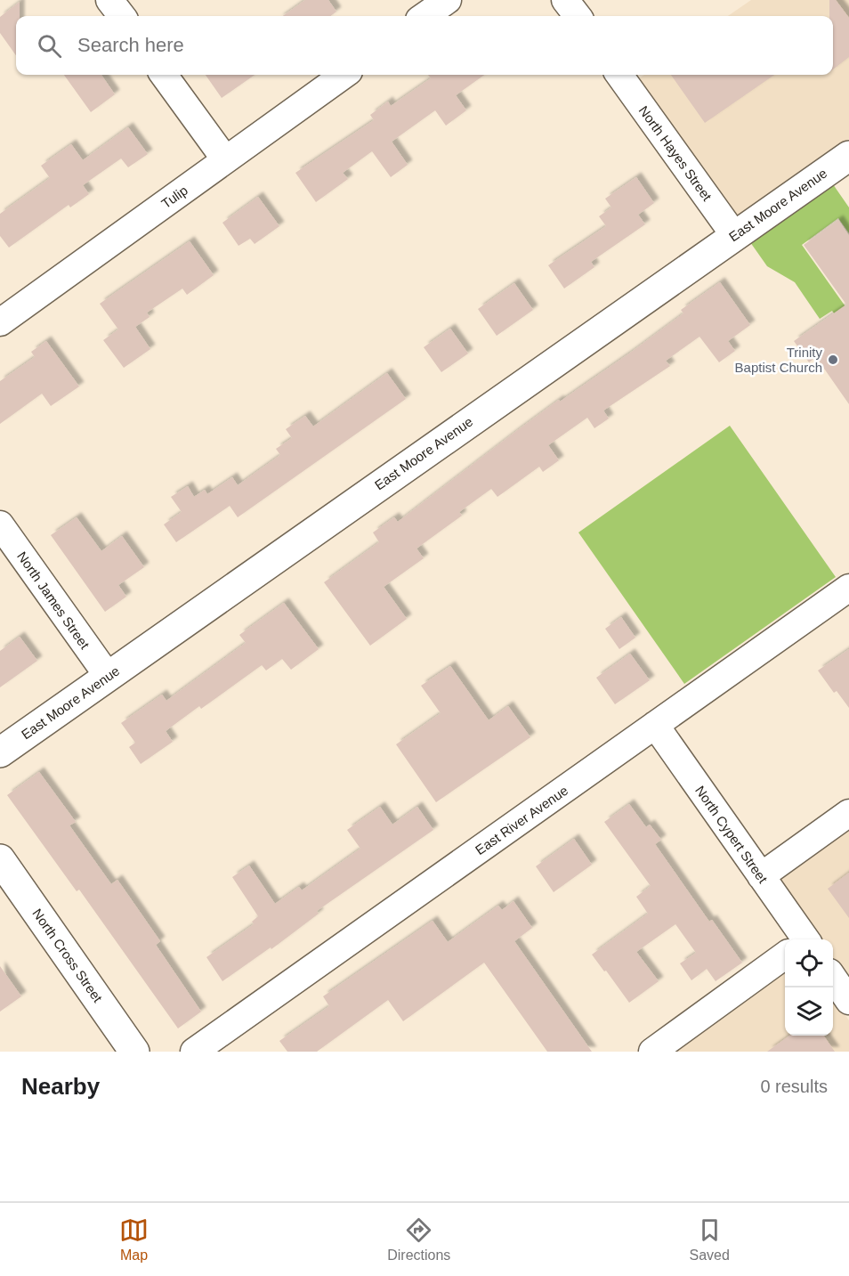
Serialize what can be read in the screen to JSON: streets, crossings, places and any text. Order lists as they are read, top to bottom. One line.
{"streets":{"street":["North Hayes Street","Tulip","East Moore Avenue","North James Street","East River Avenue","North Cypert Street","North Cross Street"]},"crossings":[["North Hayes Street","East Moore Avenue"],["East Moore Avenue","North James Street"],["East River Avenue","North Cypert Street"]],"places":["Trinity Baptist Church"],"page":{"search":"Search here","heading":["Nearby","0 results"],"nav":["Map","Directions","Saved"]}}
